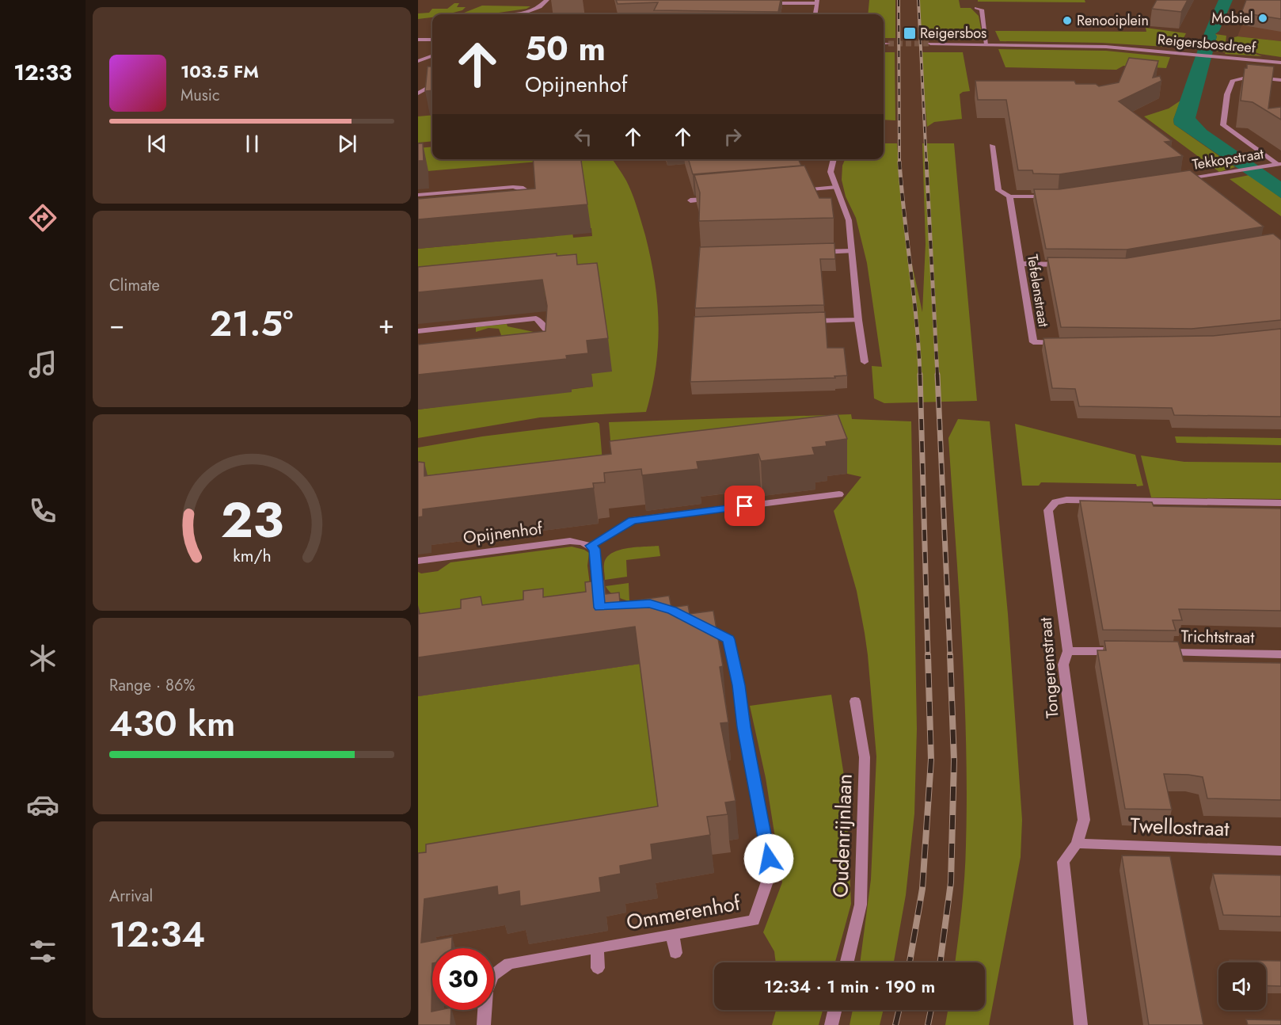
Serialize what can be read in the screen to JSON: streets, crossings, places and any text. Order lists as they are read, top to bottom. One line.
{"streets":{"street":["Reigersbosdreef","Tekkopstraat","Tefelenstraat","Opijnenhof","Trichtstraat","Tongerenstraat","Twellostraat","Oudenrijnlaan","Ommerenhof"]},"crossings":[["Tongerenstraat","Twellostraat"]],"places":{"other":["Mobiel","Renooiplein"],"transit":["Reigersbos"]},"page":{"tabs":"12:33","turn":["50 m","Opijnenhof"],"song":["103.5 FM","Music"],"tile":["Climate",["Range · 86%","430 km"],["Arrival","12:34"]],"heat":["−","21.5°","+"],"limit":"30","trip":"12:34 · 1 min · 190 m","gauge":["23","km/h"]}}
